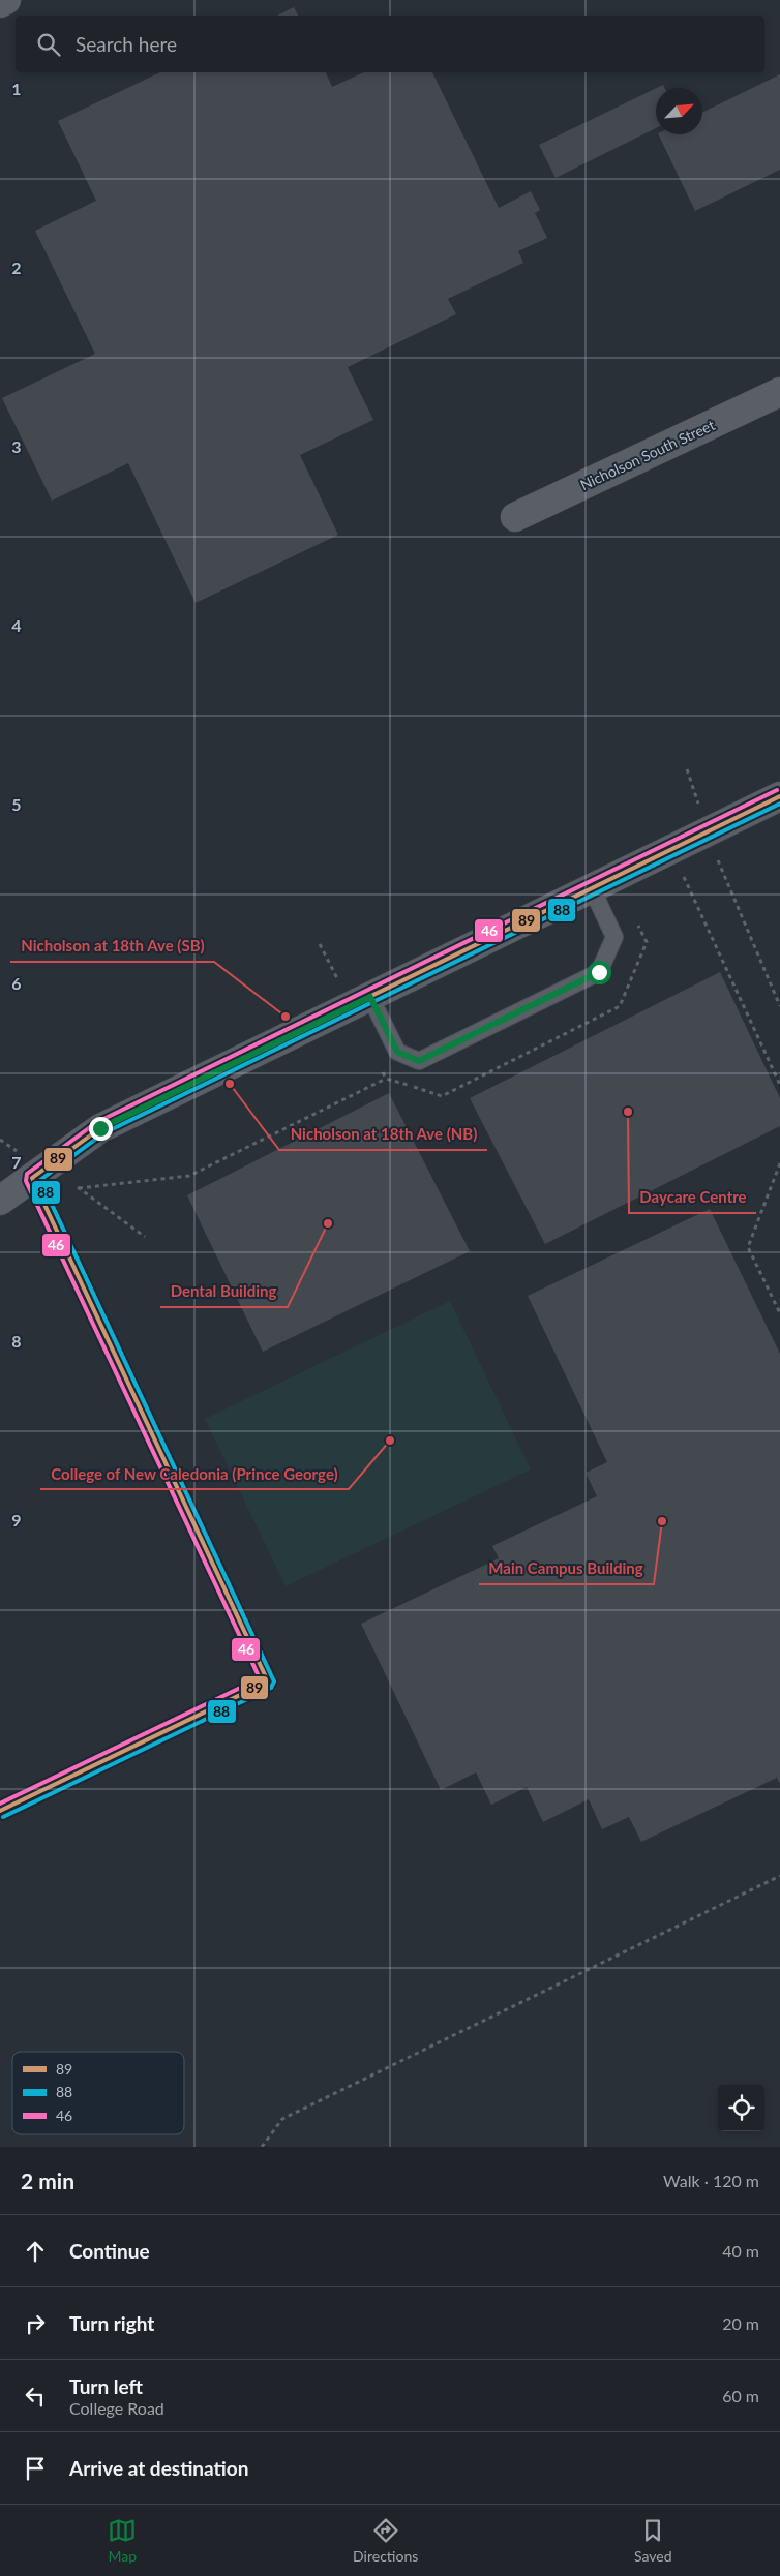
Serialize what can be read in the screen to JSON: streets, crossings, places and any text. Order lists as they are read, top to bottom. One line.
{"streets":{"street":["Nicholson South Street"]},"places":["Nicholson at 18th Ave (SB)","Nicholson at 18th Ave (NB)","Daycare Centre","Dental Building","College of New Caledonia (Prince George)","Main Campus Building"],"lines":["transit line 46","transit line 89","transit line 88"],"legend":["89","88","46"],"north":"top right","page":{"search":"Search here","heading":["2 min","Walk · 120 m"],"list":[["Continue","40 m"],["Turn right","20 m"],["Turn left","College Road","60 m"],"Arrive at destination"],"nav":["Map","Directions","Saved"]},"grid":{"rows":["1","2","3","4","5","6","7","8","9"]}}
